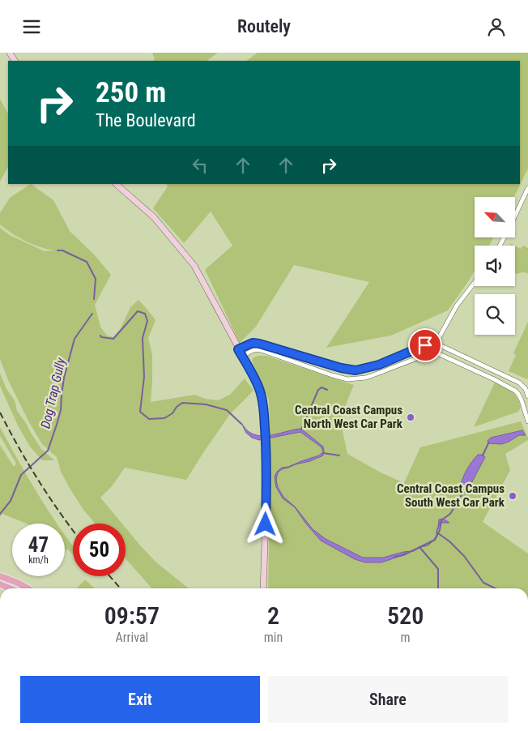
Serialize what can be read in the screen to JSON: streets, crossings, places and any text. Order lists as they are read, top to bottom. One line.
{"water":["Dog Trap Gully"],"places":["Central Coast Campus North West Car Park","Central Coast Campus South West Car Park"],"north":"top left","page":{"header":"Routely","turn":["250 m","The Boulevard"],"speed":"47 km/h","limit":"50","eta":["09:57","Arrival","2","min","520","m"],"buttons":["Exit","Share"]}}
